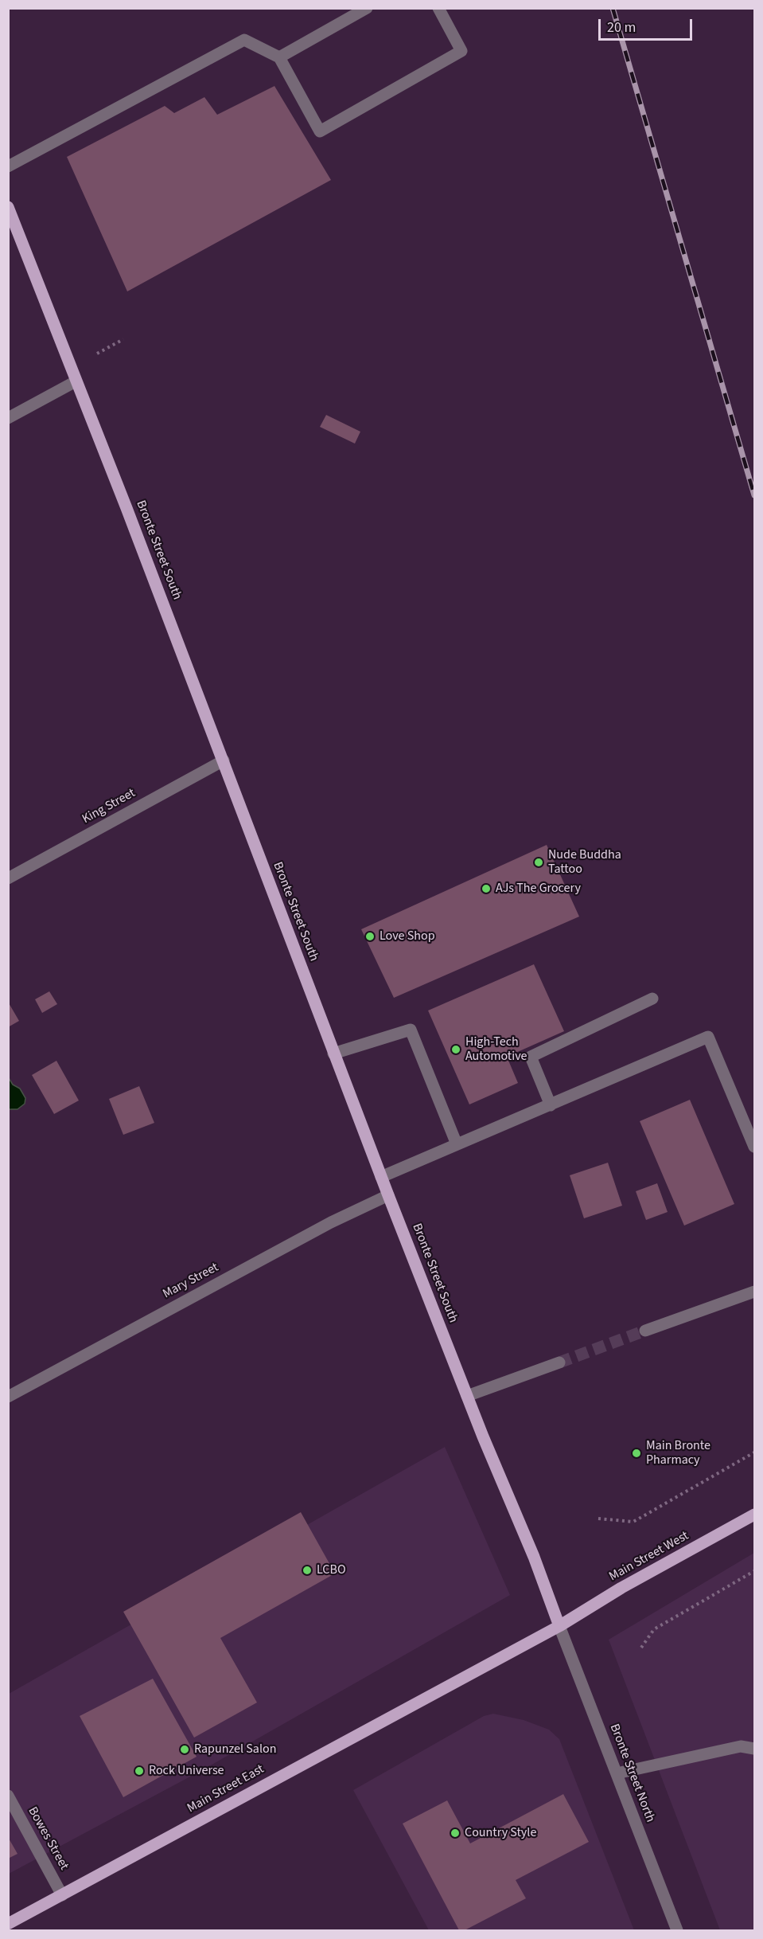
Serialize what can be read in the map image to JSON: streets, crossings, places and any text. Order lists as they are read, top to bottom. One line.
{"streets":{"main road":["Bronte Street South","Main Street West","Main Street East"],"street":["King Street","Mary Street","Bronte Street North","Bowes Street"]},"crossings":[["Bronte Street South","King Street"],["Bronte Street South","Mary Street"],["Bronte Street South","Main Street West"],["Bronte Street South","Bronte Street North"],["Bronte Street South","Main Street East"],["Main Street West","Bronte Street North"],["Main Street West","Main Street East"],["Bronte Street North","Main Street East"],["Main Street East","Bowes Street"]],"places":["Nude Buddha Tattoo","AJs The Grocery","Love Shop","High-Tech Automotive","Main Bronte Pharmacy","LCBO","Rapunzel Salon","Rock Universe","Country Style"],"scale_bar":"20 m"}
